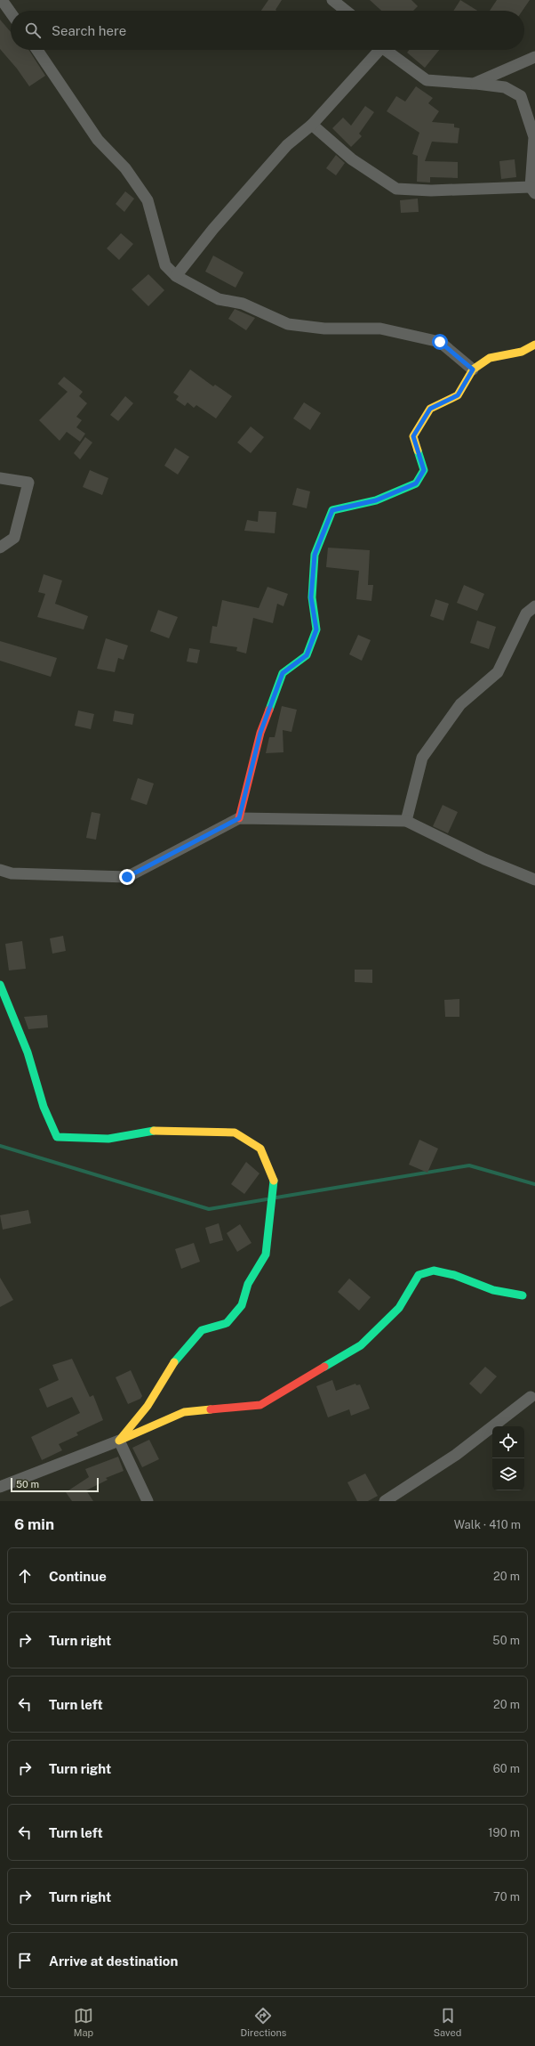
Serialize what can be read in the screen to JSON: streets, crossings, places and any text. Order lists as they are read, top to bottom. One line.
{"scale_bar":"50 m","page":{"search":"Search here","scale":"50 m","heading":["6 min","Walk · 410 m"],"list":[["Continue","20 m"],["Turn right","50 m"],["Turn left","20 m"],["Turn right","60 m"],["Turn left","190 m"],["Turn right","70 m"],"Arrive at destination"],"nav":["Map","Directions","Saved"]}}
